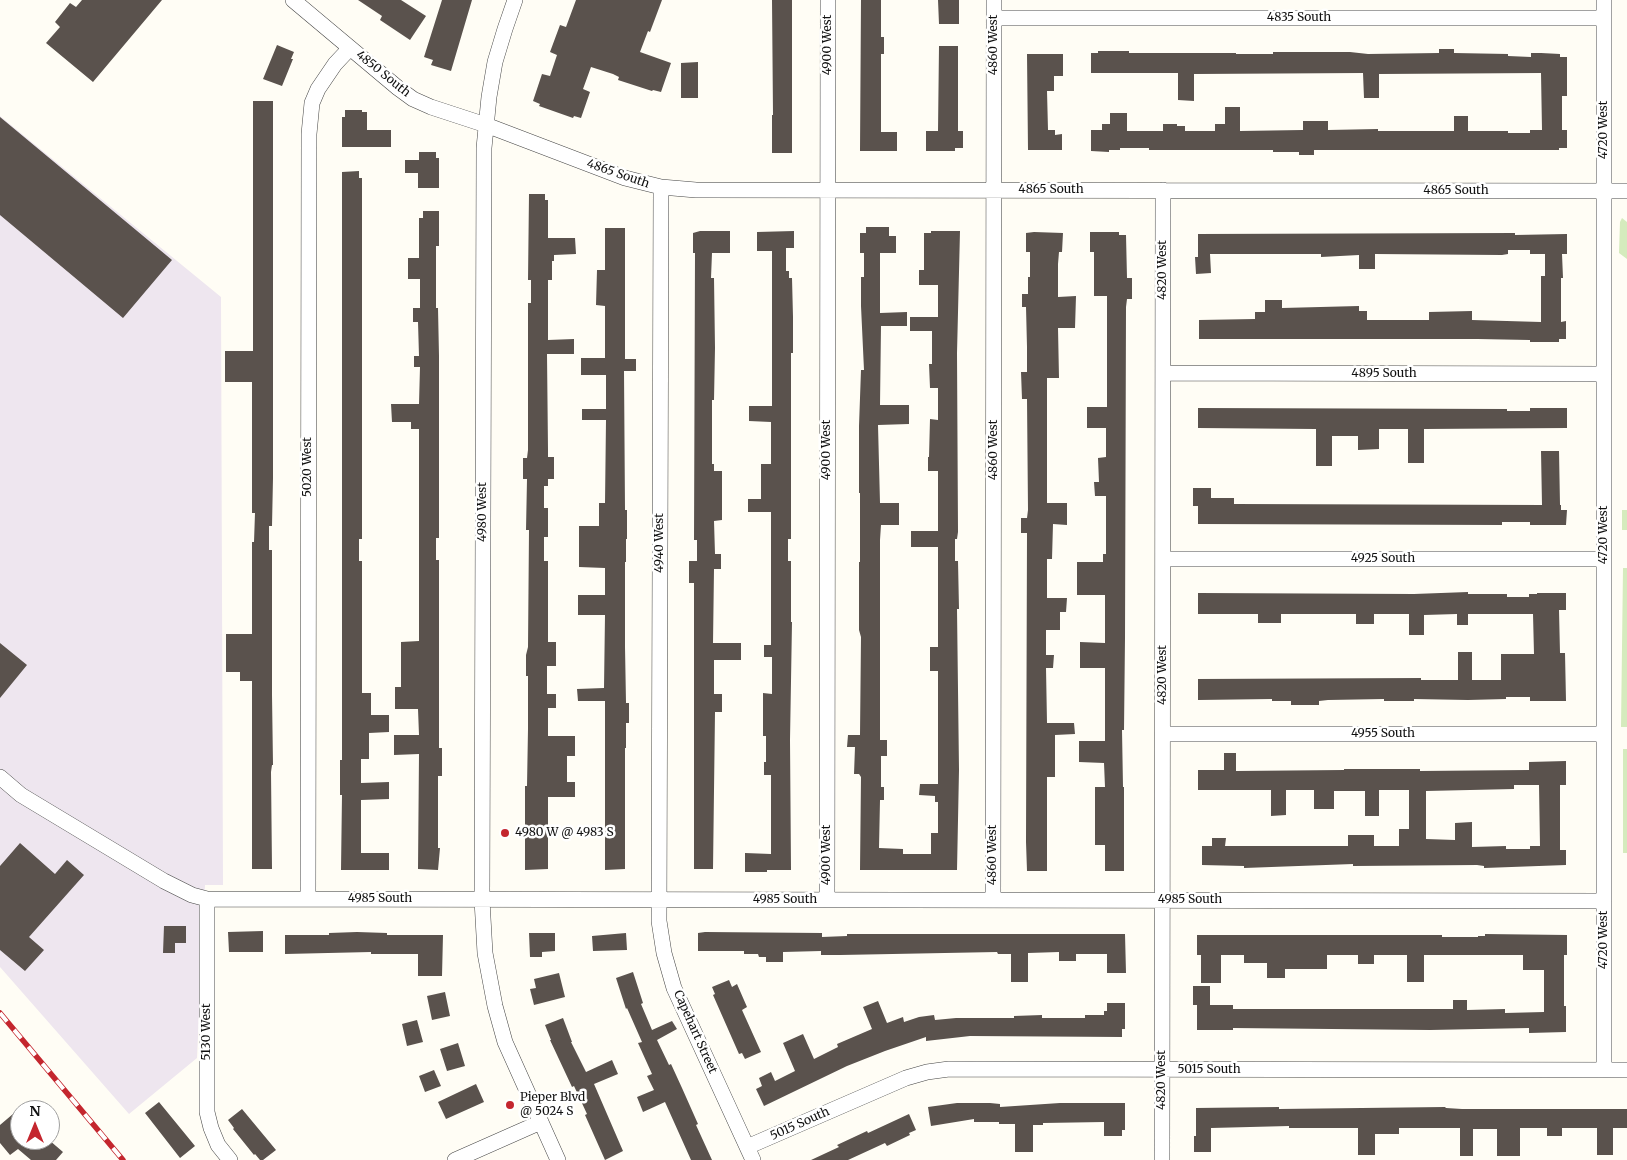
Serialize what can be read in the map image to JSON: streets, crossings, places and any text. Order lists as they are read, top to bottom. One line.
{"streets":{"street":["4835 South","4900 West","4860 West","4850 South","4720 West","4865 South","4820 West","4895 South","5020 West","4980 West","4940 West","4925 South","4955 South","4985 South","5130 West","Capehart Street","5015 South"]},"crossings":[["4835 South","4860 West"],["4835 South","4720 West"],["4900 West","4865 South"],["4900 West","4985 South"],["4860 West","4865 South"],["4860 West","4985 South"],["4850 South","4865 South"],["4850 South","5020 West"],["4850 South","4980 West"],["4720 West","4865 South"],["4720 West","4895 South"],["4720 West","4925 South"],["4720 West","4955 South"],["4720 West","4985 South"],["4720 West","5015 South"],["4865 South","4820 West"],["4865 South","4980 West"],["4865 South","4940 West"],["4820 West","4895 South"],["4820 West","4925 South"],["4820 West","4955 South"],["4820 West","4985 South"],["4820 West","5015 South"],["5020 West","4985 South"],["4980 West","4985 South"],["4940 West","4985 South"],["4940 West","Capehart Street"],["4985 South","5130 West"],["4985 South","Capehart Street"],["Capehart Street","5015 South"]],"places":["4980 W @ 4983 S","Pieper Blvd @ 5024 S"],"north":"top"}
